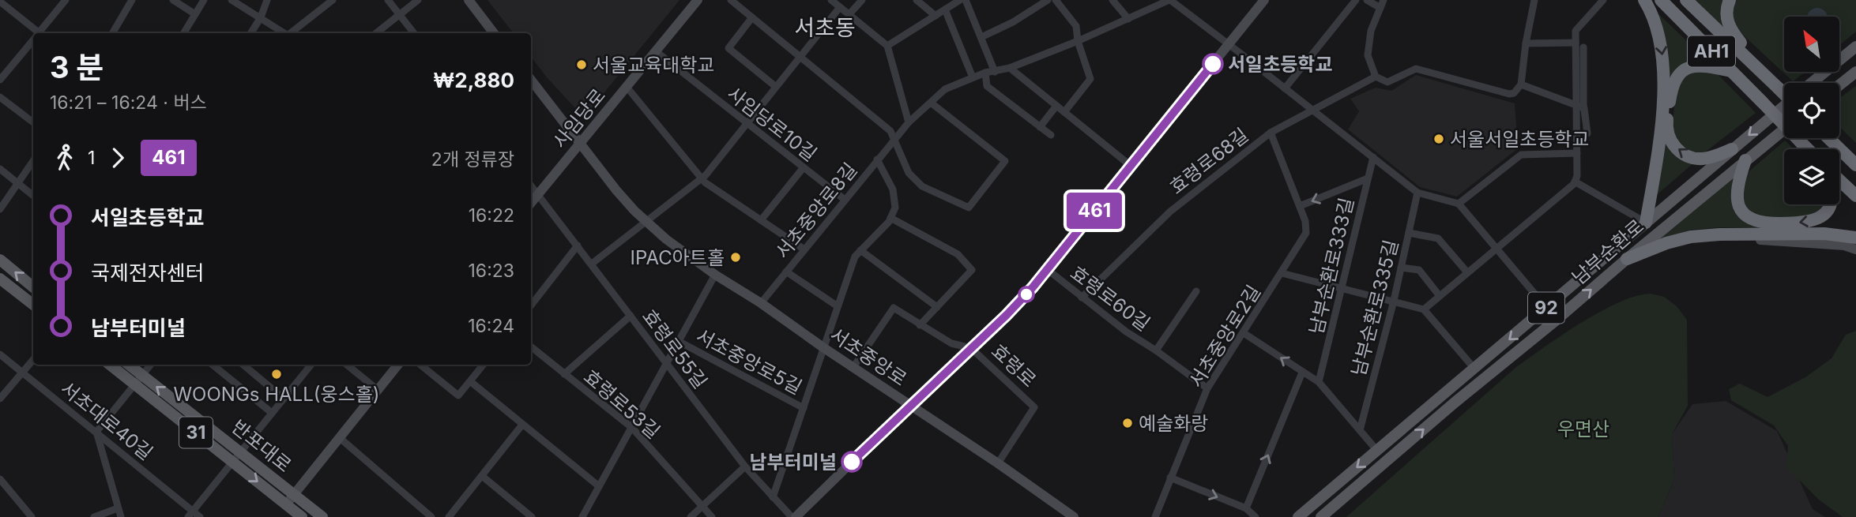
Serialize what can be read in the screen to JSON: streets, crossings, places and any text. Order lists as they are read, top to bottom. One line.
{"streets":{"highway":["AH1"],"main road":["사임당로","남부순환로","92","서초중앙로","효령로","31","반포대로"],"street":["사임당로10길","효령로68길","서초중앙로8길","남부순환로333길","효령로60길","남부순환로335길","서초중앙로2길","효령로55길","서초중앙로5길","효령로53길","서초대로40길"]},"crossings":[["사임당로","사임당로10길"],["사임당로","효령로55길"],["사임당로","서초중앙로"],["사임당로10길","서초중앙로8길"],["효령로68길","효령로60길"],["효령로68길","서초중앙로2길"],["서초중앙로8길","서초중앙로"],["효령로60길","서초중앙로2길"],["효령로60길","효령로"],["효령로55길","서초중앙로5길"],["효령로55길","효령로"],["서초중앙로","서초중앙로5길"],["서초중앙로","효령로"]],"districts":["서초동"],"parks":["우면산"],"places":["서일초등학교","서울교육대학교","서울서일초등학교","IPAC아트홀","WOONGs HALL(웅스홀)","예술화랑","남부터미널"],"lines":["bus line 461"],"north":"top left","page":{"on_map":"461","heading":["3 분","16:21 – 16:24 · 버스","₩2,880"],"legs":["1","461","2개 정류장"],"list":[{"name":"서일초등학교","value":"16:22"},{"name":"국제전자센터","value":"16:23"},{"name":"남부터미널","value":"16:24"}]}}
